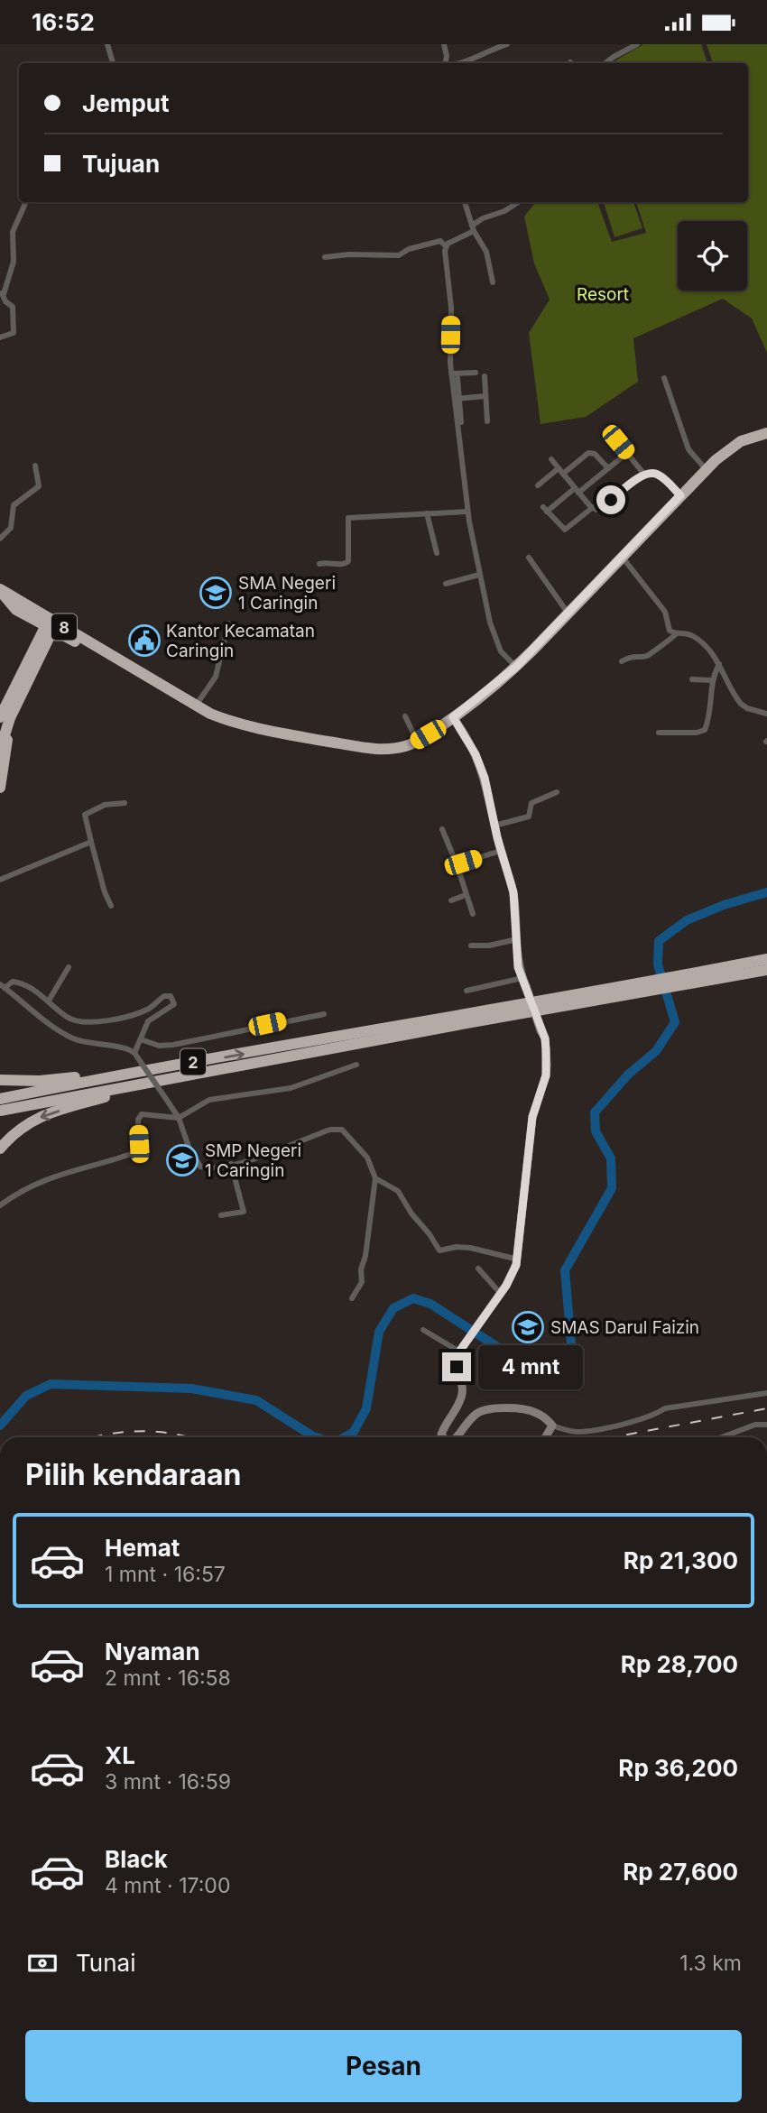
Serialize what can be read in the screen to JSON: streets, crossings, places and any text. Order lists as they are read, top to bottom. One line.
{"streets":{"highway":["8","2"]},"parks":["Resort"],"places":{"school or university":["SMA Negeri 1 Caringin","SMP Negeri 1 Caringin","SMAS Darul Faizin"],"public building":["Kantor Kecamatan Caringin"]},"page":{"status":"16:52","banner":["Jemput","Tujuan"],"bubble":"4 mnt","heading":"Pilih kendaraan","list":[{"name":"Hemat","note":"1 mnt · 16:57","value":"Rp 21,300"},{"name":"Nyaman","note":"2 mnt · 16:58","value":"Rp 28,700"},{"name":"XL","note":"3 mnt · 16:59","value":"Rp 36,200"},{"name":"Black","note":"4 mnt · 17:00","value":"Rp 27,600"}],"pay":["Tunai","1.3 km"],"buttons":"Pesan"}}
